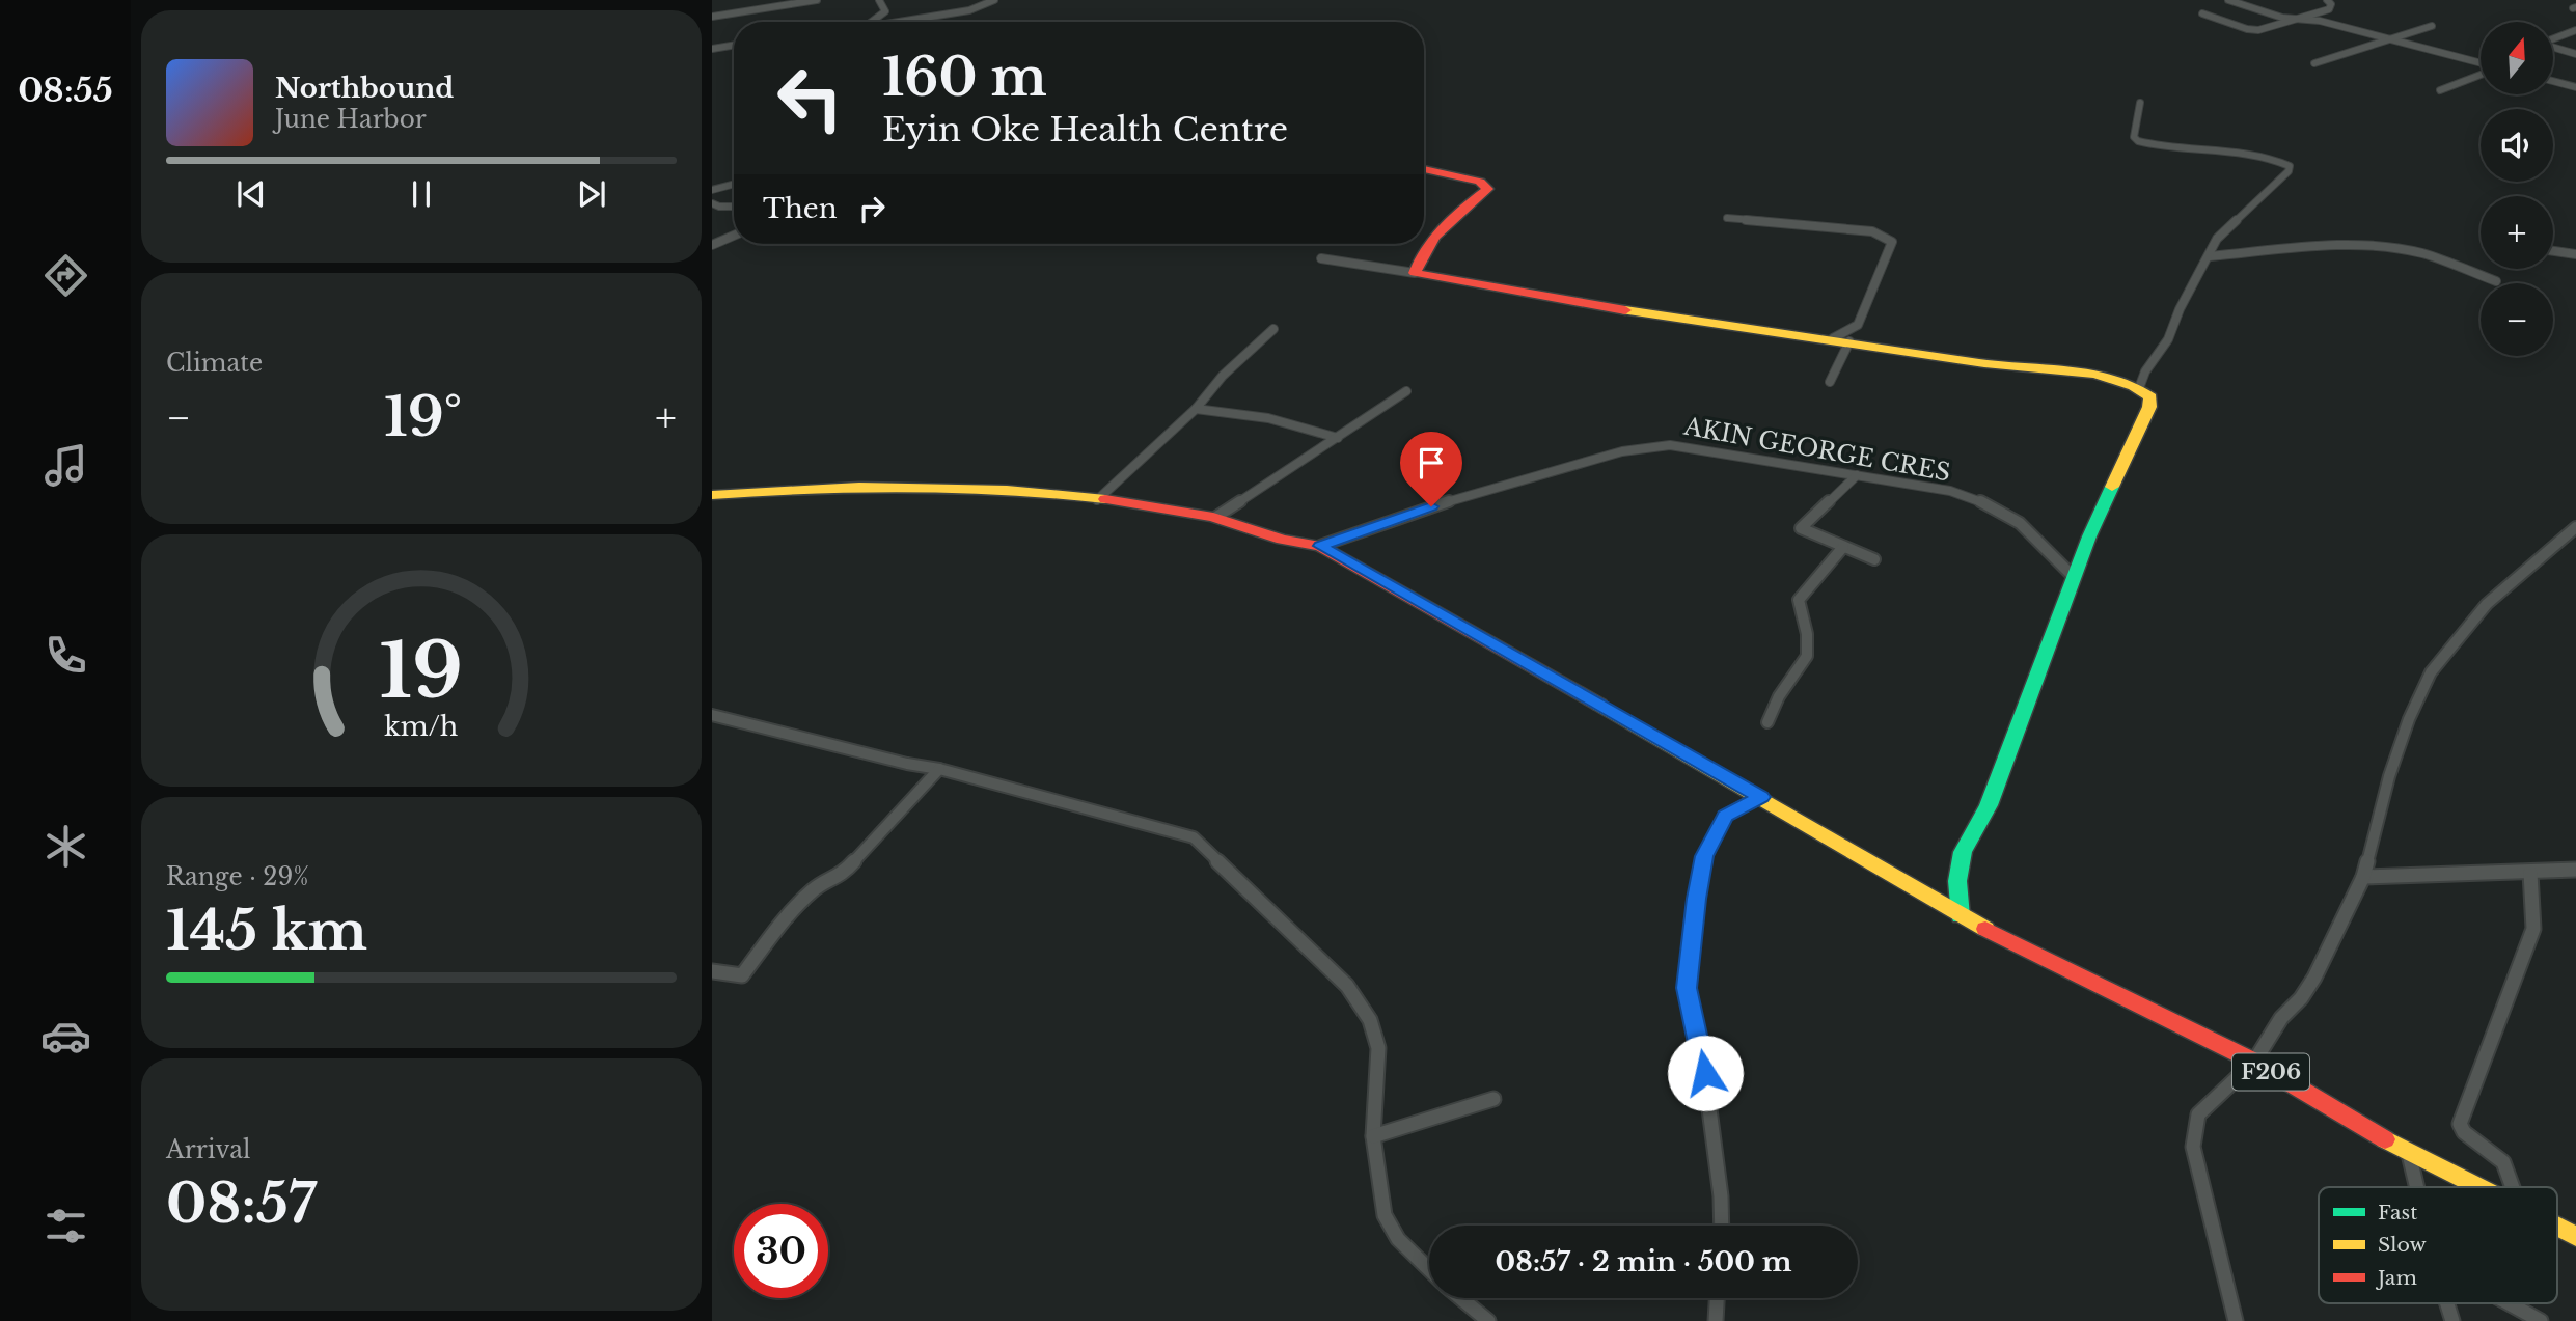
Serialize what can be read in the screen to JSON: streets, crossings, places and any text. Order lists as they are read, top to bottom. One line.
{"streets":{"street":["AKIN GEORGE CRES","F206"]},"crossings":[["AKIN GEORGE CRES","F206"]],"legend":["Fast","Slow","Jam"],"north":"top","page":{"tabs":"08:55","map_buttons":["+","−"],"turn":["160 m","Eyin Oke Health Centre"],"song":["Northbound","June Harbor"],"then":"Then","tile":["Climate",["Range · 29%","145 km"],["Arrival","08:57"]],"heat":["−","19°","+"],"limit":"30","trip":"08:57 · 2 min · 500 m","gauge":["19","km/h"]}}
